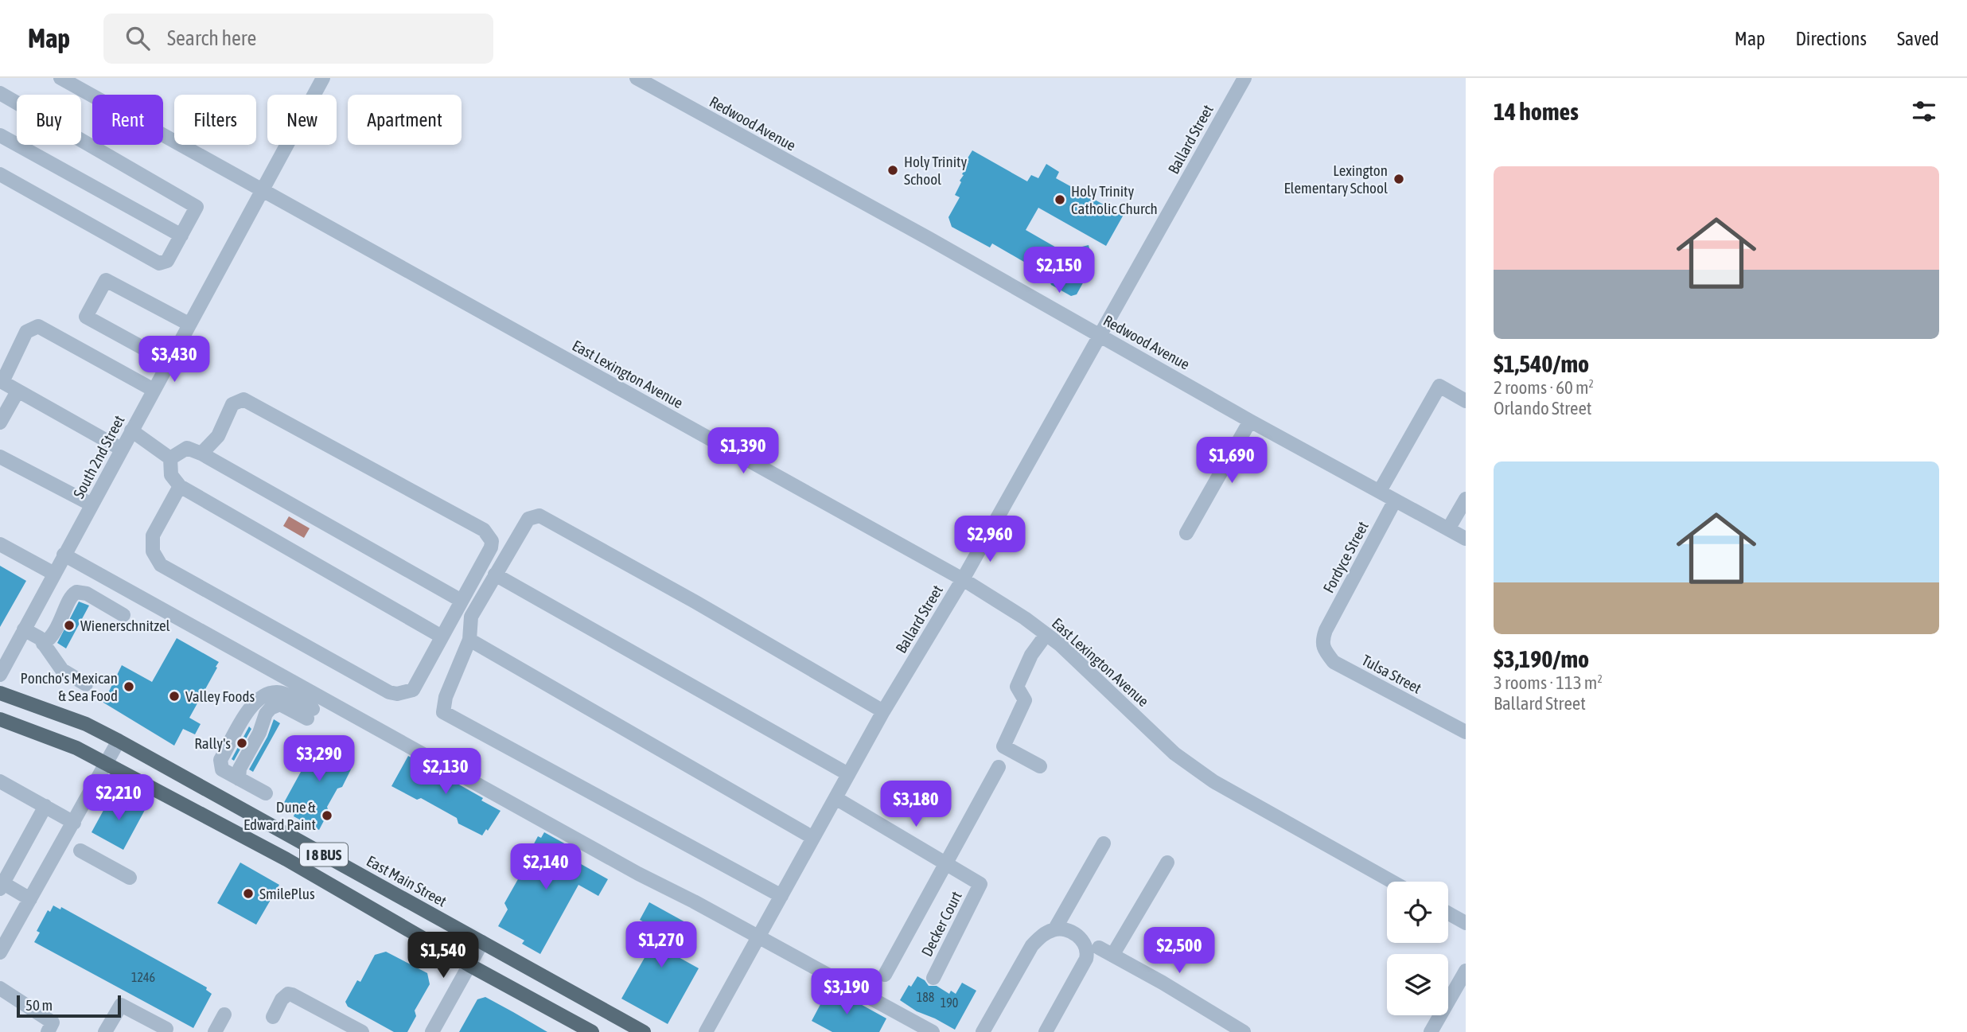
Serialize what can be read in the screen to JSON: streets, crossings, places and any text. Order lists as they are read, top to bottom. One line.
{"streets":{"main road":["I 8 BUS","East Main Street"],"street":["Redwood Avenue","Ballard Street","East Lexington Avenue","South 2nd Street","Fordyce Street","Tulsa Street","Decker Court"]},"crossings":[["Redwood Avenue","Ballard Street"],["Redwood Avenue","Fordyce Street"],["Ballard Street","East Lexington Avenue"],["East Lexington Avenue","South 2nd Street"],["Fordyce Street","Tulsa Street"]],"places":["Holy Trinity School","Lexington Elementary School","Holy Trinity Catholic Church","Wienerschnitzel","Poncho's Mexican & Sea Food","Valley Foods","Rally's","Dune & Edward Paint","SmilePlus"],"house_numbers":["1246","188","190"],"scale_bar":"50 m","page":{"header":"Map","search":"Search here","nav":["Map","Directions","Saved"],"heading":"14 homes","chip":["Buy","Rent","Filters","New","Apartment"],"list":[{"name":"$1,540/mo","note":"2 rooms · 60 m² · Orlando Street"},{"name":"$3,190/mo","note":"3 rooms · 113 m² · Ballard Street"}],"price":["$2,150","$3,430","$1,390","$1,690","$2,960","$3,290","$2,130","$2,210","$3,180","$2,140","$1,270","$2,500","$1,540","$3,190"],"scale":"50 m"}}
